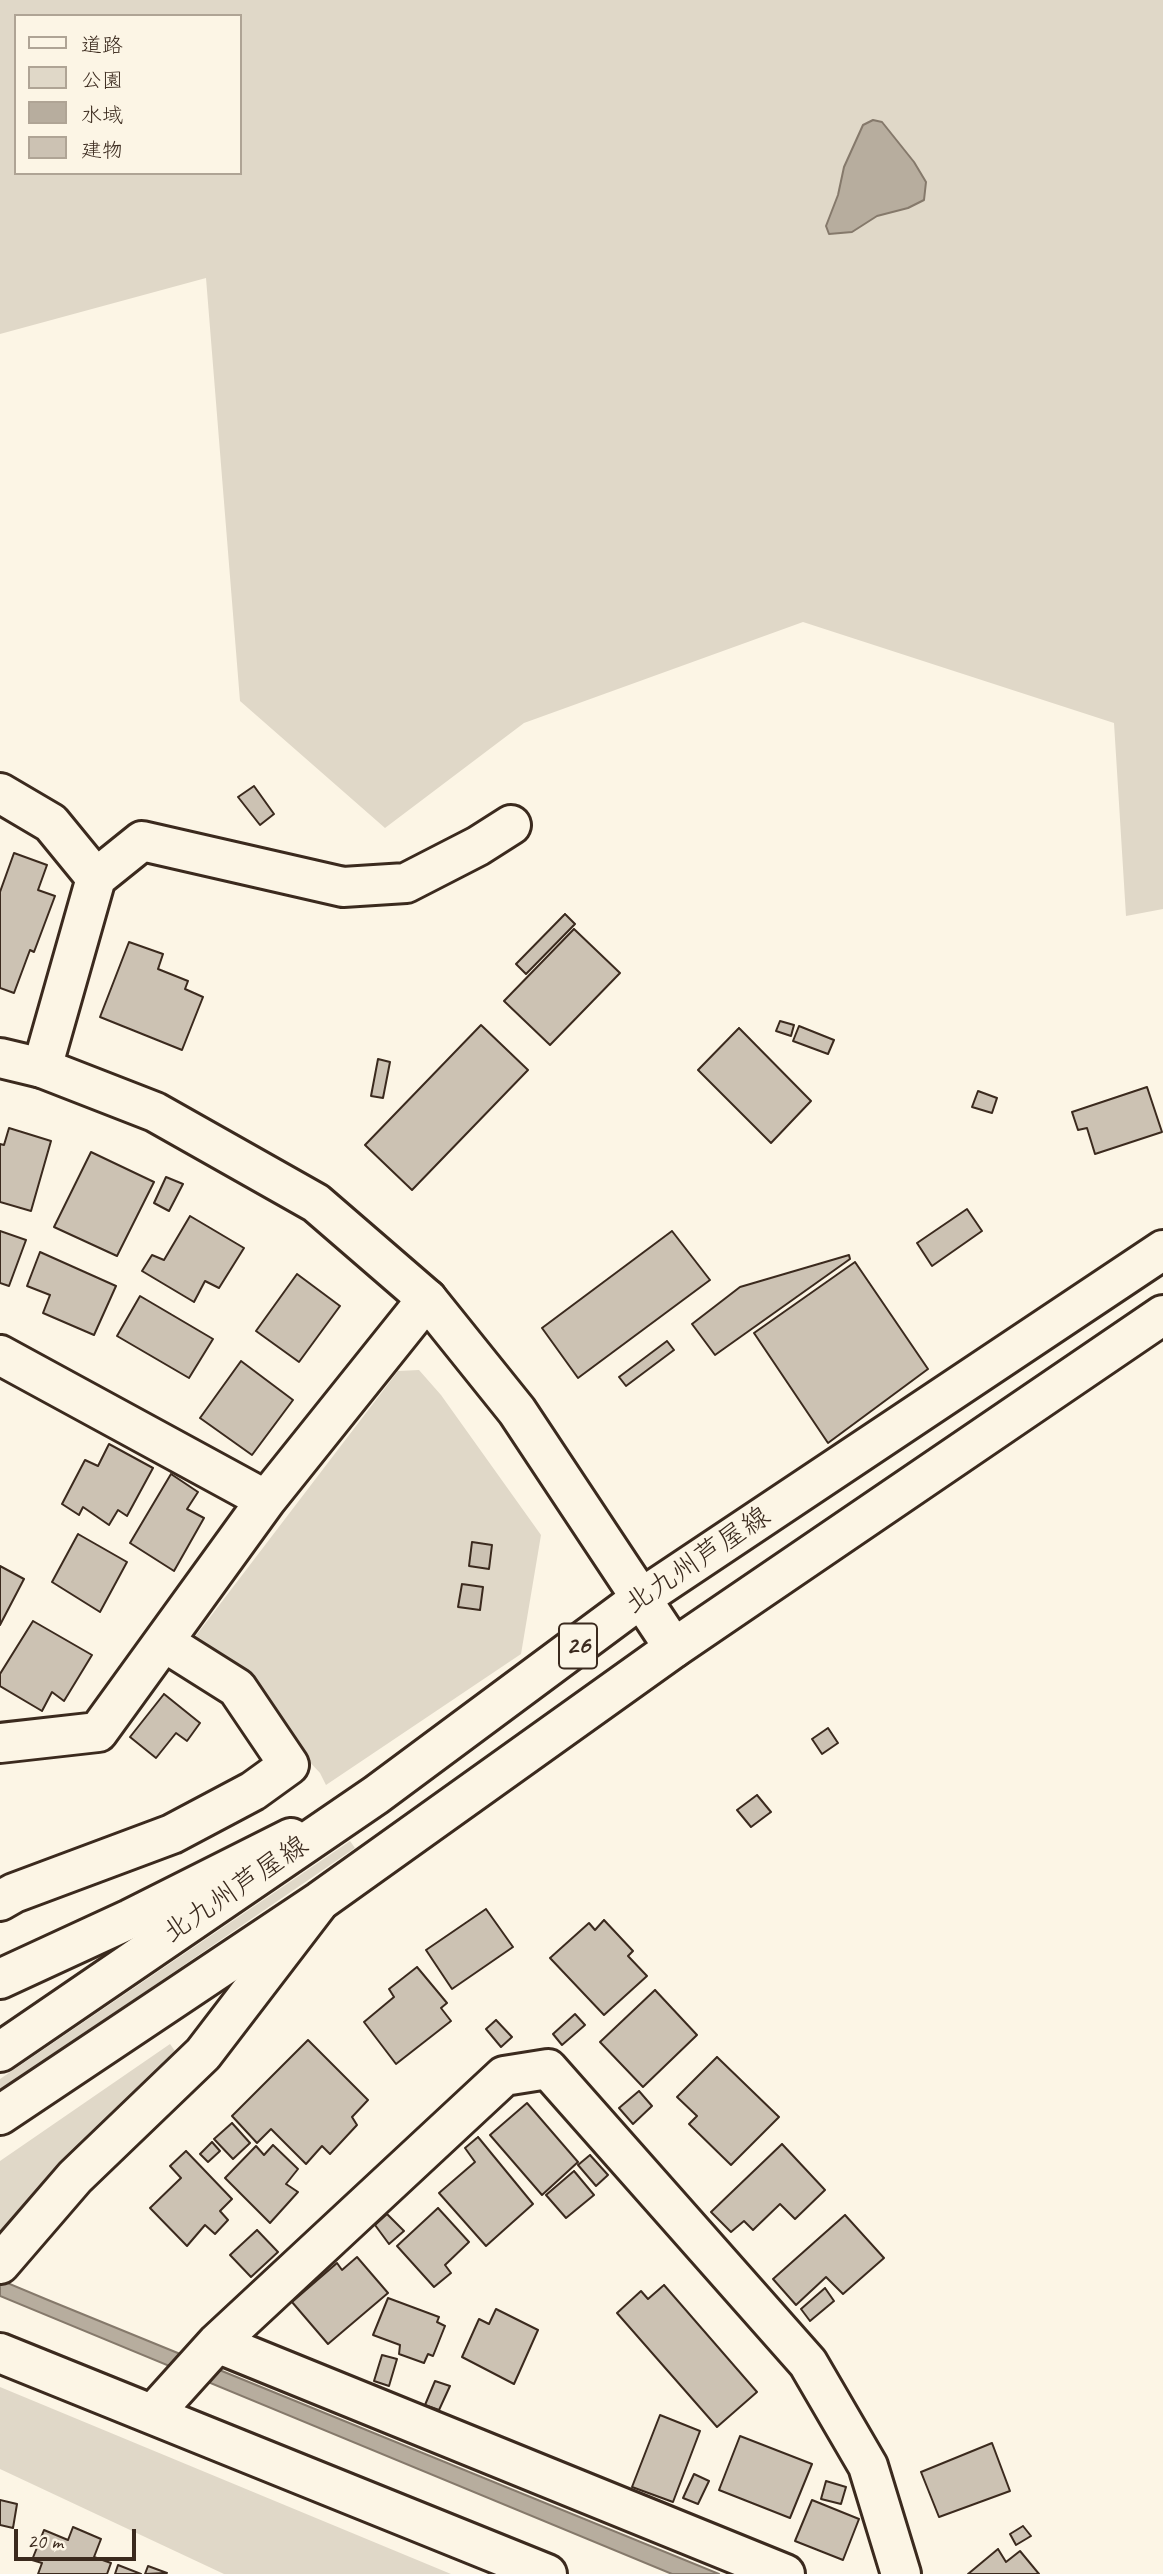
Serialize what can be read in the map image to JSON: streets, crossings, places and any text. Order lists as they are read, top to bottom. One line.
{"streets":{"street":["北九州芦屋線","26"]},"legend":["道路","公園","水域","建物"],"scale_bar":"20 m"}
